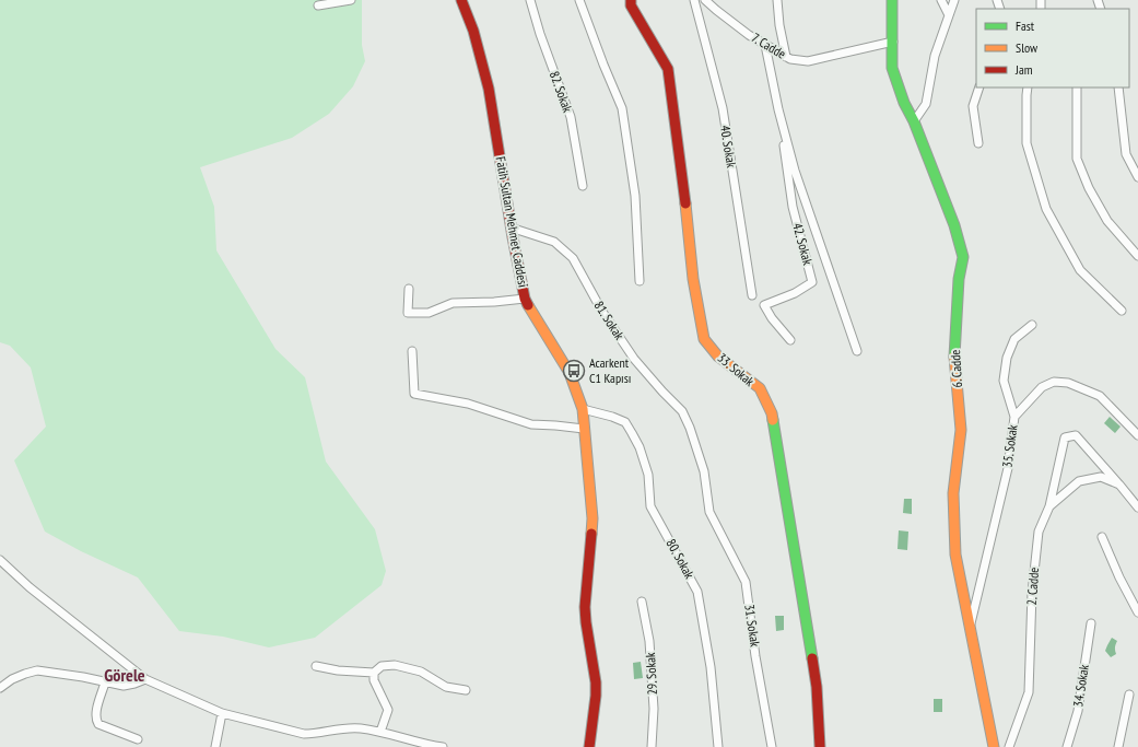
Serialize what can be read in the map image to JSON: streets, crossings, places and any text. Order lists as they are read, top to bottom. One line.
{"streets":{"street":["7. Cadde","82. Sokak","40. Sokak","Fatih Sultan Mehmet Caddesi","42. Sokak","81. Sokak","6. Cadde","33. Sokak","35. Sokak","80. Sokak","2. Cadde","31. Sokak","29. Sokak","34. Sokak"]},"crossings":[["7. Cadde","42. Sokak"],["7. Cadde","6. Cadde"],["Fatih Sultan Mehmet Caddesi","81. Sokak"],["Fatih Sultan Mehmet Caddesi","80. Sokak"],["81. Sokak","31. Sokak"],["6. Cadde","35. Sokak"]],"districts":["Görele"],"places":{"bus stop":["Acarkent C1 Kapısı"]},"legend":["Fast","Slow","Jam"]}
